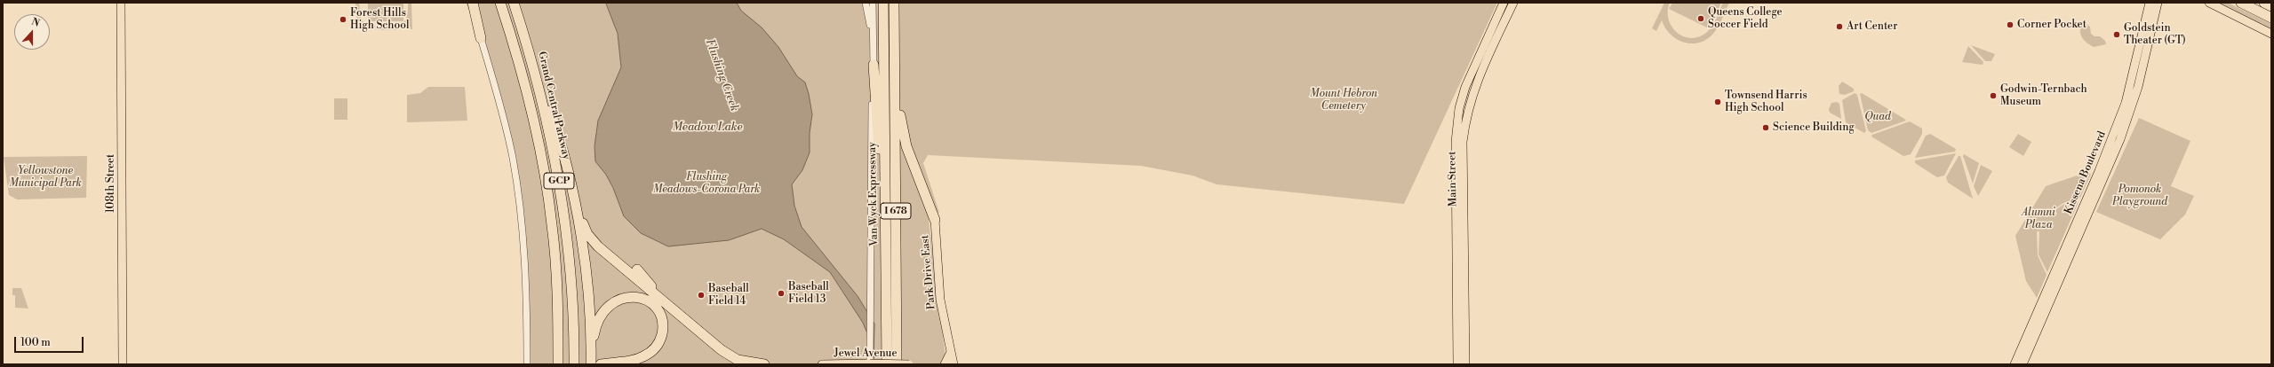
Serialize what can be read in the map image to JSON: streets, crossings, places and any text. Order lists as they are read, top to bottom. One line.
{"streets":{"highway":["Grand Central Parkway","GCP","Van Wyck Expressway","I 678"],"main road":["Kissena Boulevard","Main Street","108th Street","Park Drive East","Jewel Avenue"]},"water":["Flushing Creek","Meadow Lake"],"parks":["Mount Hebron Cemetery","Quad","Yellowstone Municipal Park","Flushing Meadows-Corona Park","Pomonok Playground","Alumni Plaza"],"places":["Queens College Soccer Field","Forest Hills High School","Corner Pocket","Art Center","Goldstein Theater (GT)","Godwin-Ternbach Museum","Townsend Harris High School","Science Building","Baseball Field 13","Baseball Field 14"],"scale_bar":"100 m","north":"top"}
